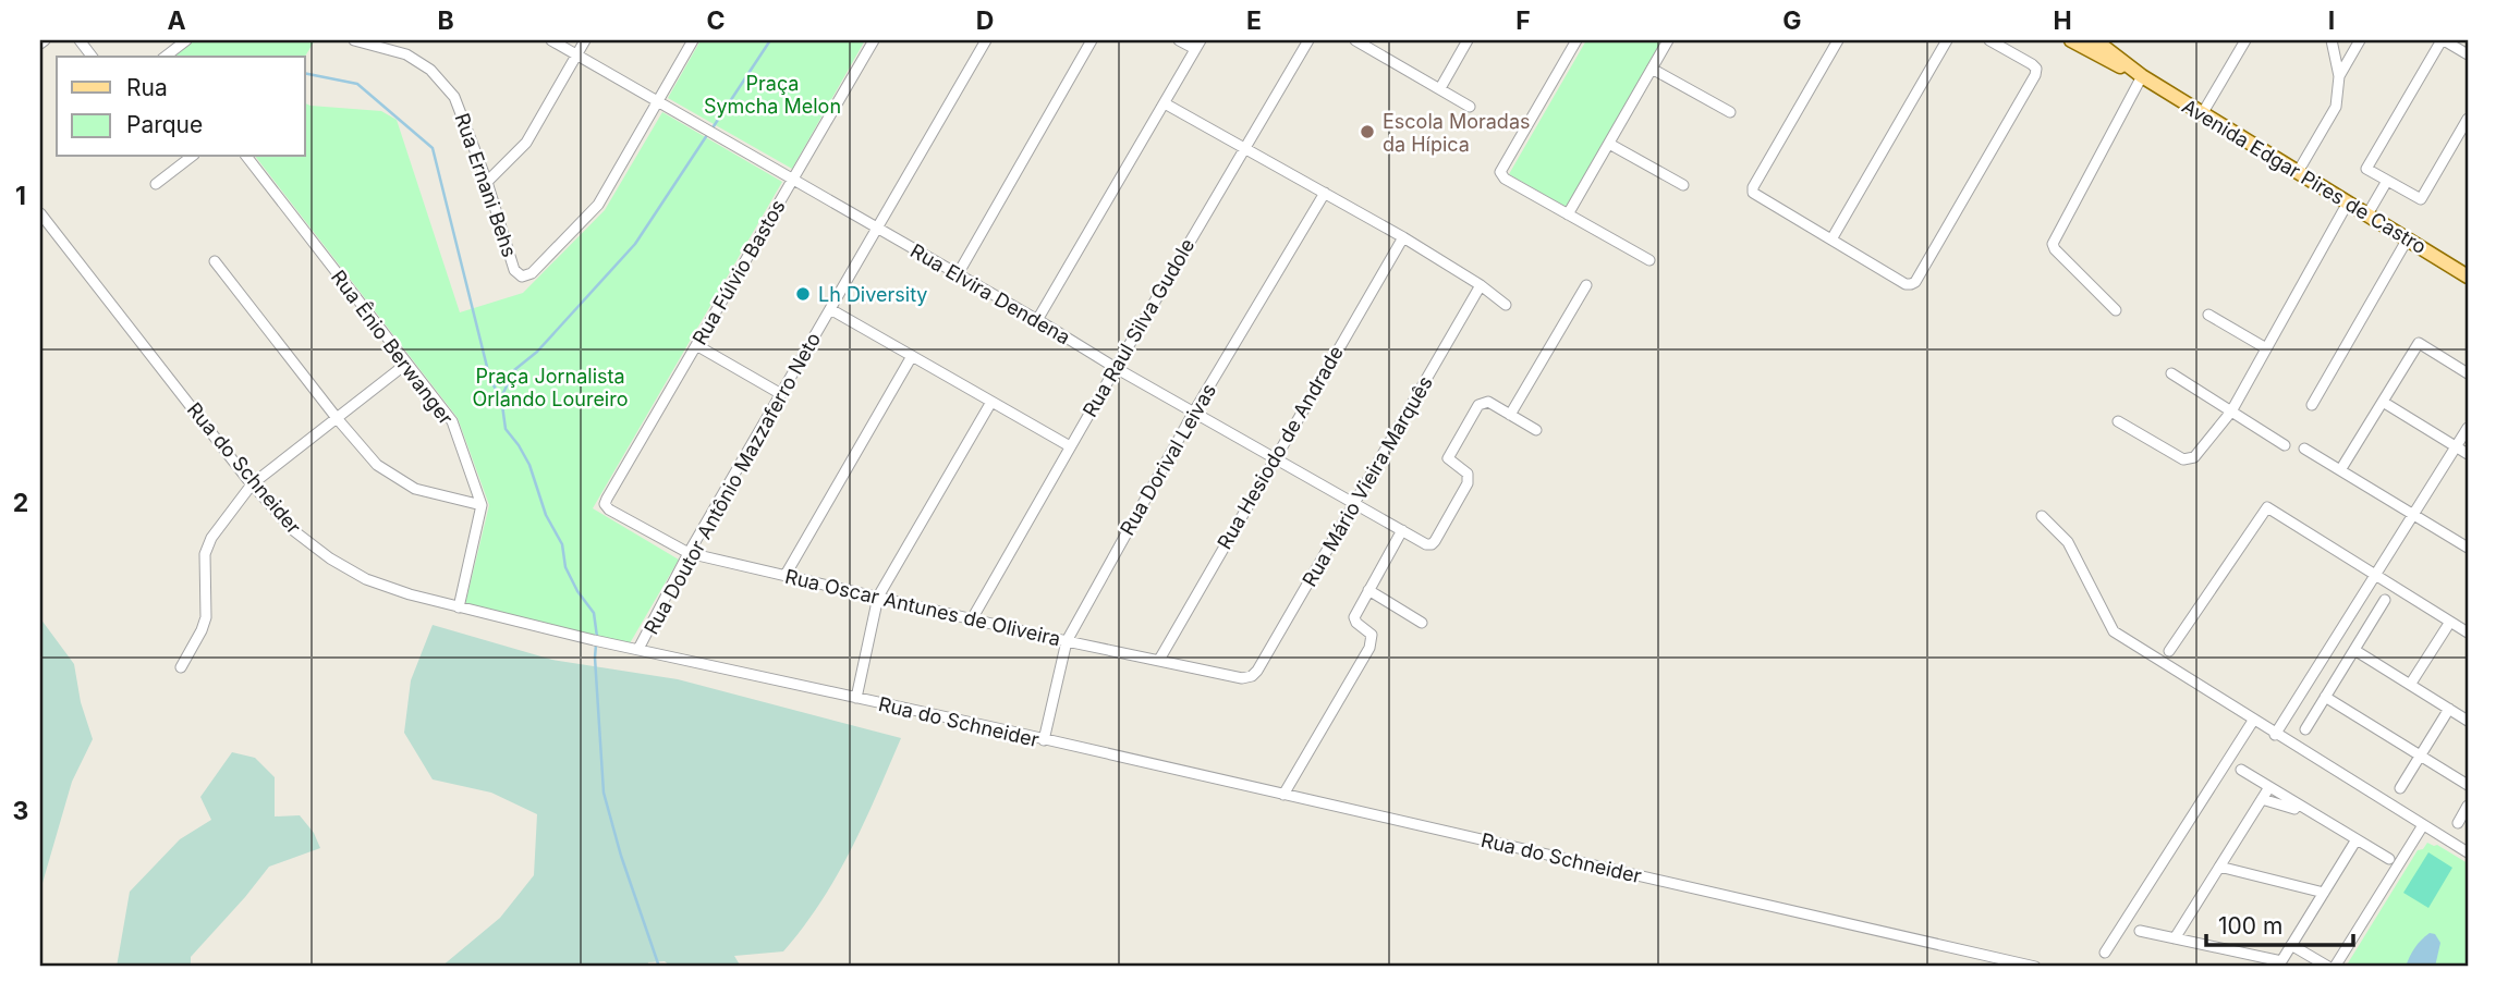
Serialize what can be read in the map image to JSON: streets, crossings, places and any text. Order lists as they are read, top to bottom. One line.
{"streets":{"main road":["Avenida Edgar Pires de Castro"],"street":["Rua Ernani Behs","Rua Fúlvio Bastos","Rua Elvira Dendena","Rua Raul Silva Gudole","Rua Ênio Berwanger","Rua Hesiodo de Andrade","Rua Dorival Leivas","Rua do Schneider","Rua Mário Vieira Marquês","Rua Doutor Antônio Mazzaferro Neto","Rua Oscar Antunes de Oliveira"]},"crossings":[["Rua Ernani Behs","Rua Elvira Dendena"],["Rua Fúlvio Bastos","Rua Elvira Dendena"],["Rua Fúlvio Bastos","Rua Oscar Antunes de Oliveira"],["Rua Elvira Dendena","Rua Raul Silva Gudole"],["Rua Elvira Dendena","Rua Hesiodo de Andrade"],["Rua Elvira Dendena","Rua Dorival Leivas"],["Rua Elvira Dendena","Rua Mário Vieira Marquês"],["Rua Elvira Dendena","Rua Doutor Antônio Mazzaferro Neto"],["Rua Raul Silva Gudole","Rua Oscar Antunes de Oliveira"],["Rua Hesiodo de Andrade","Rua Oscar Antunes de Oliveira"],["Rua Dorival Leivas","Rua do Schneider"],["Rua Dorival Leivas","Rua Oscar Antunes de Oliveira"],["Rua do Schneider","Rua Doutor Antônio Mazzaferro Neto"],["Rua Mário Vieira Marquês","Rua Oscar Antunes de Oliveira"],["Rua Doutor Antônio Mazzaferro Neto","Rua Oscar Antunes de Oliveira"]],"parks":["Praça Symcha Melon","Praça Jornalista Orlando Loureiro"],"places":["Escola Moradas da Hípica","Lh Diversity"],"legend":["Rua","Parque"],"scale_bar":"100 m","grid":{"columns":["A","B","C","D","E","F","G","H","I"],"rows":["1","2","3"]}}
